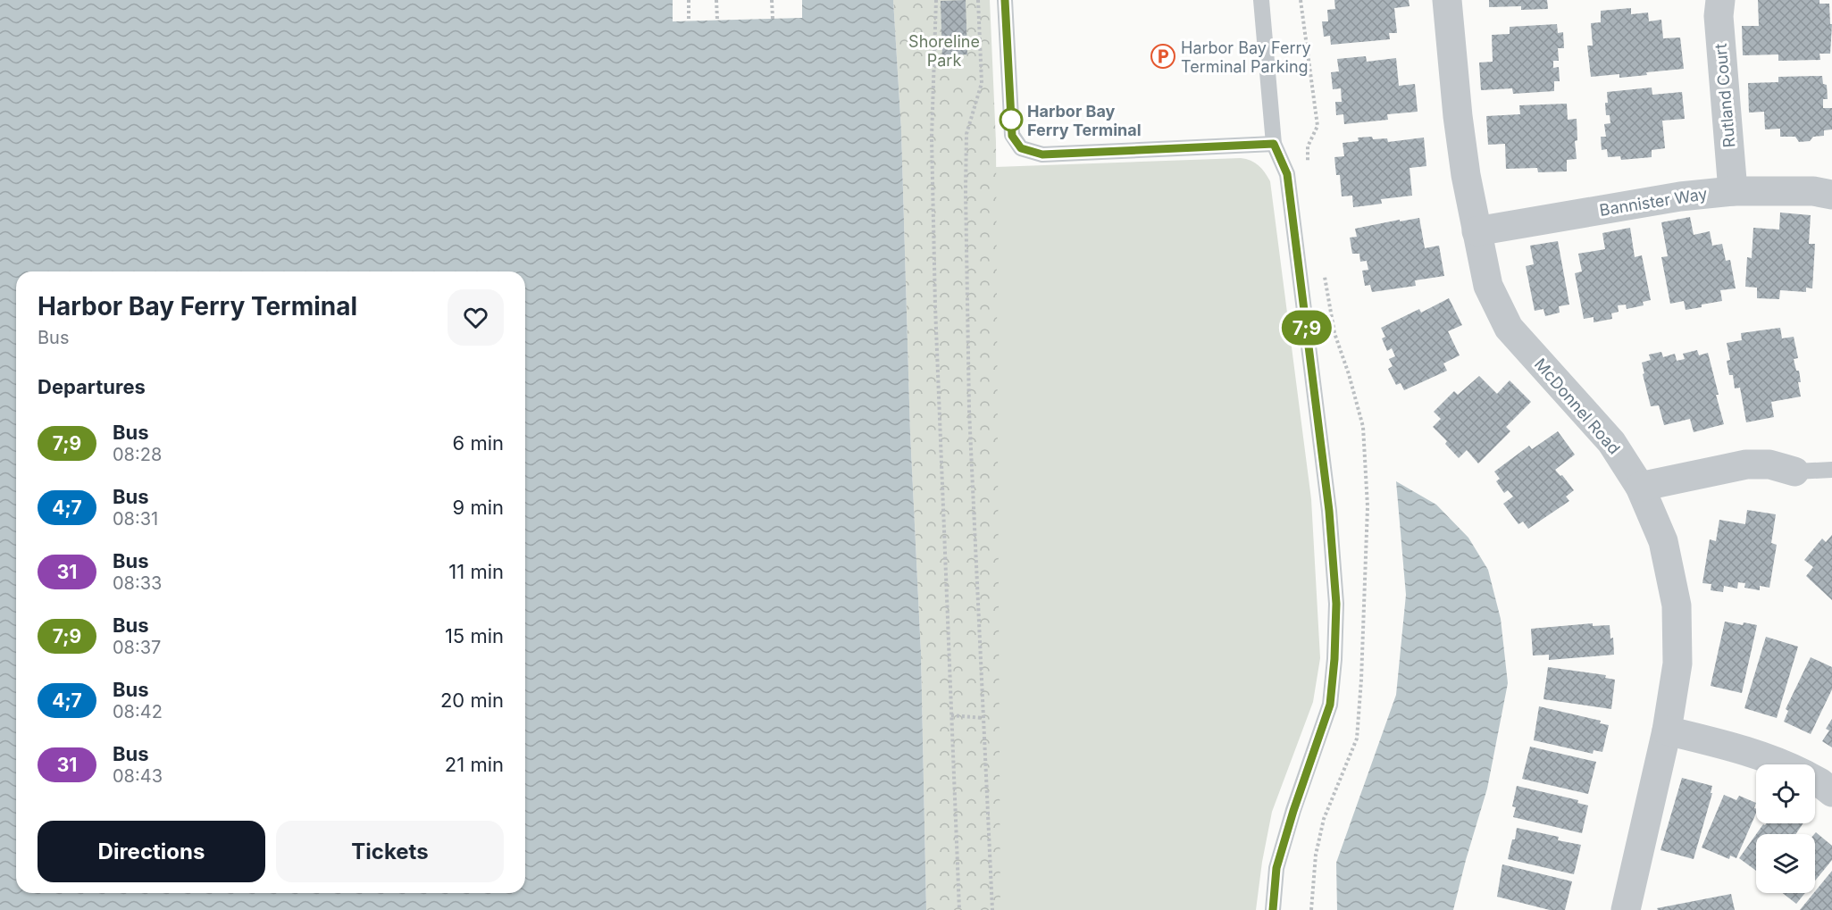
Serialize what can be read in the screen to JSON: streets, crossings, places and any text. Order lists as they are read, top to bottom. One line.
{"streets":{"street":["Rutland Court","Bannister Way","McDonnel Road"]},"crossings":[["Rutland Court","Bannister Way"],["Bannister Way","McDonnel Road"]],"parks":["Shoreline Park"],"places":{"parking":["Harbor Bay Ferry Terminal Parking"],"other":["Harbor Bay Ferry Terminal"]},"lines":["bus line 7;9"],"page":{"on_map":"7;9","heading":[["Harbor Bay Ferry Terminal","Bus"],"Departures"],"list":[{"mark":"7;9","name":"Bus","note":"08:28","value":"6 min"},{"mark":"4;7","name":"Bus","note":"08:31","value":"9 min"},{"mark":"31","name":"Bus","note":"08:33","value":"11 min"},{"mark":"7;9","name":"Bus","note":"08:37","value":"15 min"},{"mark":"4;7","name":"Bus","note":"08:42","value":"20 min"},{"mark":"31","name":"Bus","note":"08:43","value":"21 min"}],"buttons":["Directions","Tickets"]}}
